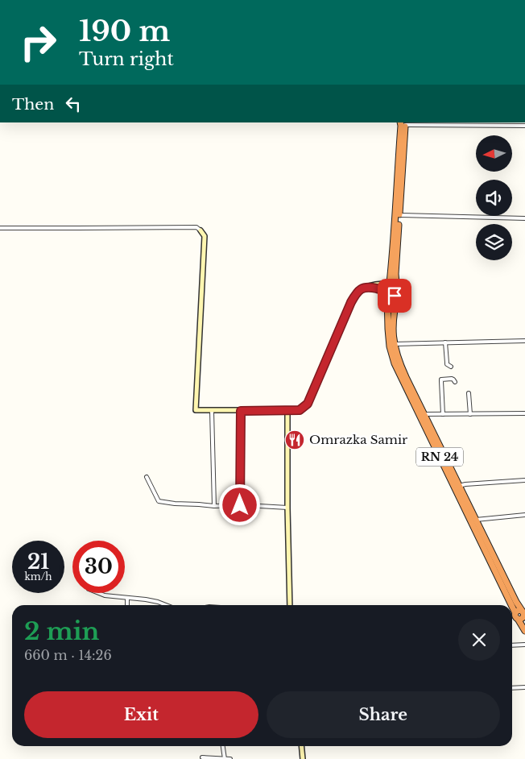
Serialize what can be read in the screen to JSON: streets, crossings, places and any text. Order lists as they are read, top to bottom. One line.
{"streets":{"highway":["RN 24"]},"places":{"restaurant":["Omrazka Samir"]},"north":"left","page":{"turn":["190 m","Turn right"],"then":"Then","speed":"21 km/h","limit":"30","heading":["2 min","660 m · 14:26"],"buttons":["Exit","Share"]}}
